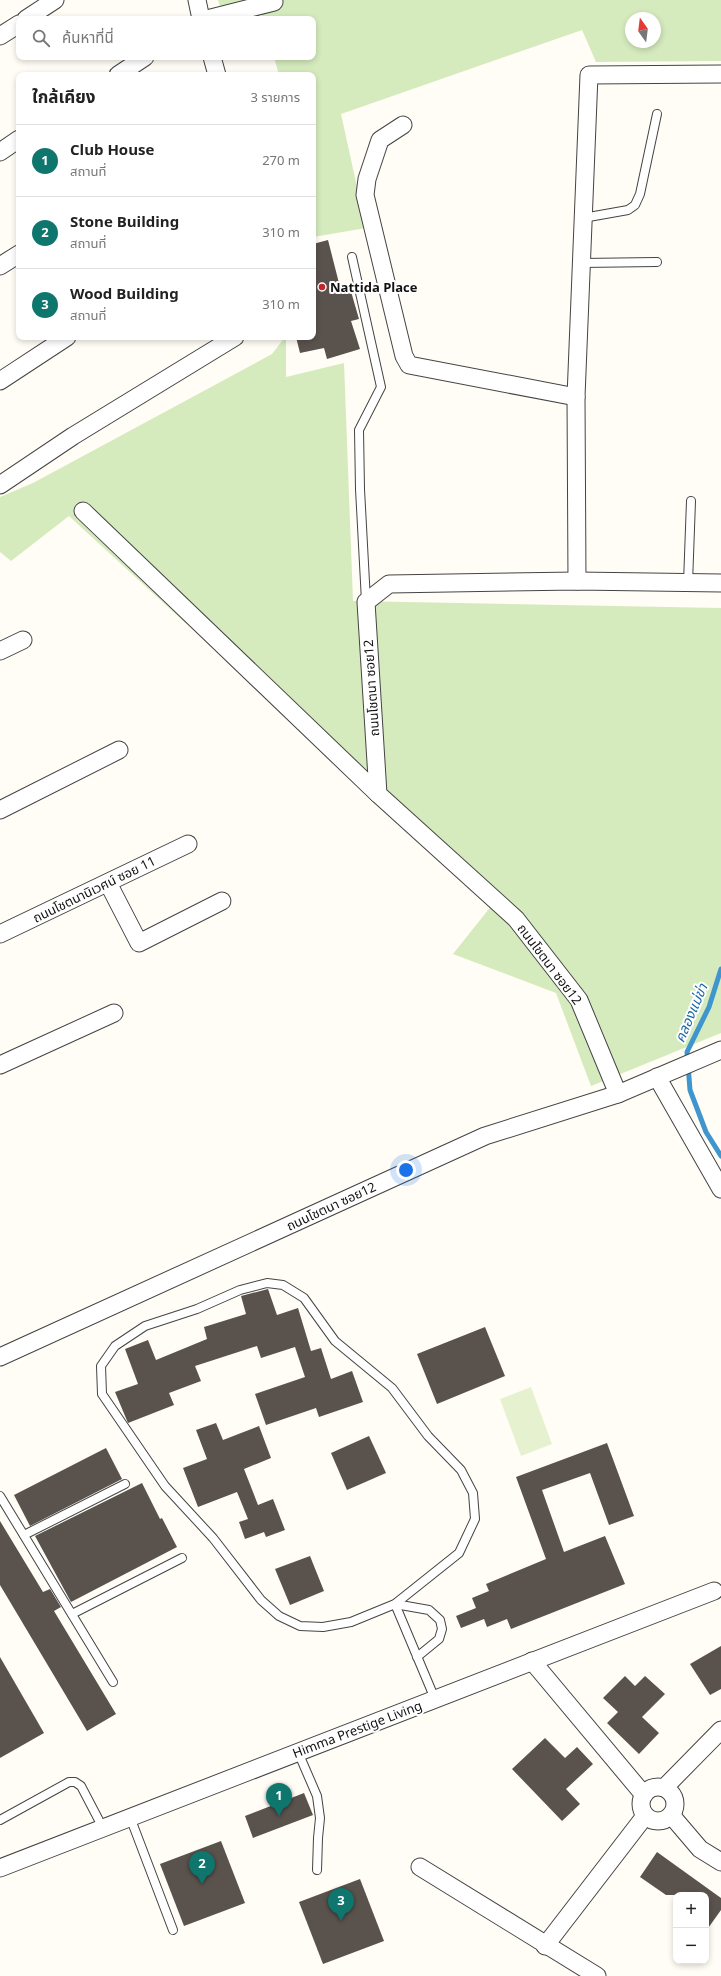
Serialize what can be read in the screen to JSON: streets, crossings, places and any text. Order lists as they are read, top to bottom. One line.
{"streets":{"street":["ถนนโชตนา ซอย12","ถนนโชตนานิเวศน์ ซอย 11","Himma Prestige Living"]},"water":["คลองแม่ข่า"],"places":["Nattida Place"],"north":"top","page":{"search":"ค้นหาที่นี่","heading":["ใกล้เคียง","3 รายการ"],"list":[{"mark":"1","name":"Club House","note":"สถานที่","value":"270 m"},{"mark":"2","name":"Stone Building","note":"สถานที่","value":"310 m"},{"mark":"3","name":"Wood Building","note":"สถานที่","value":"310 m"}],"pins":["1","2","3"],"map_buttons":["+","−"]}}
